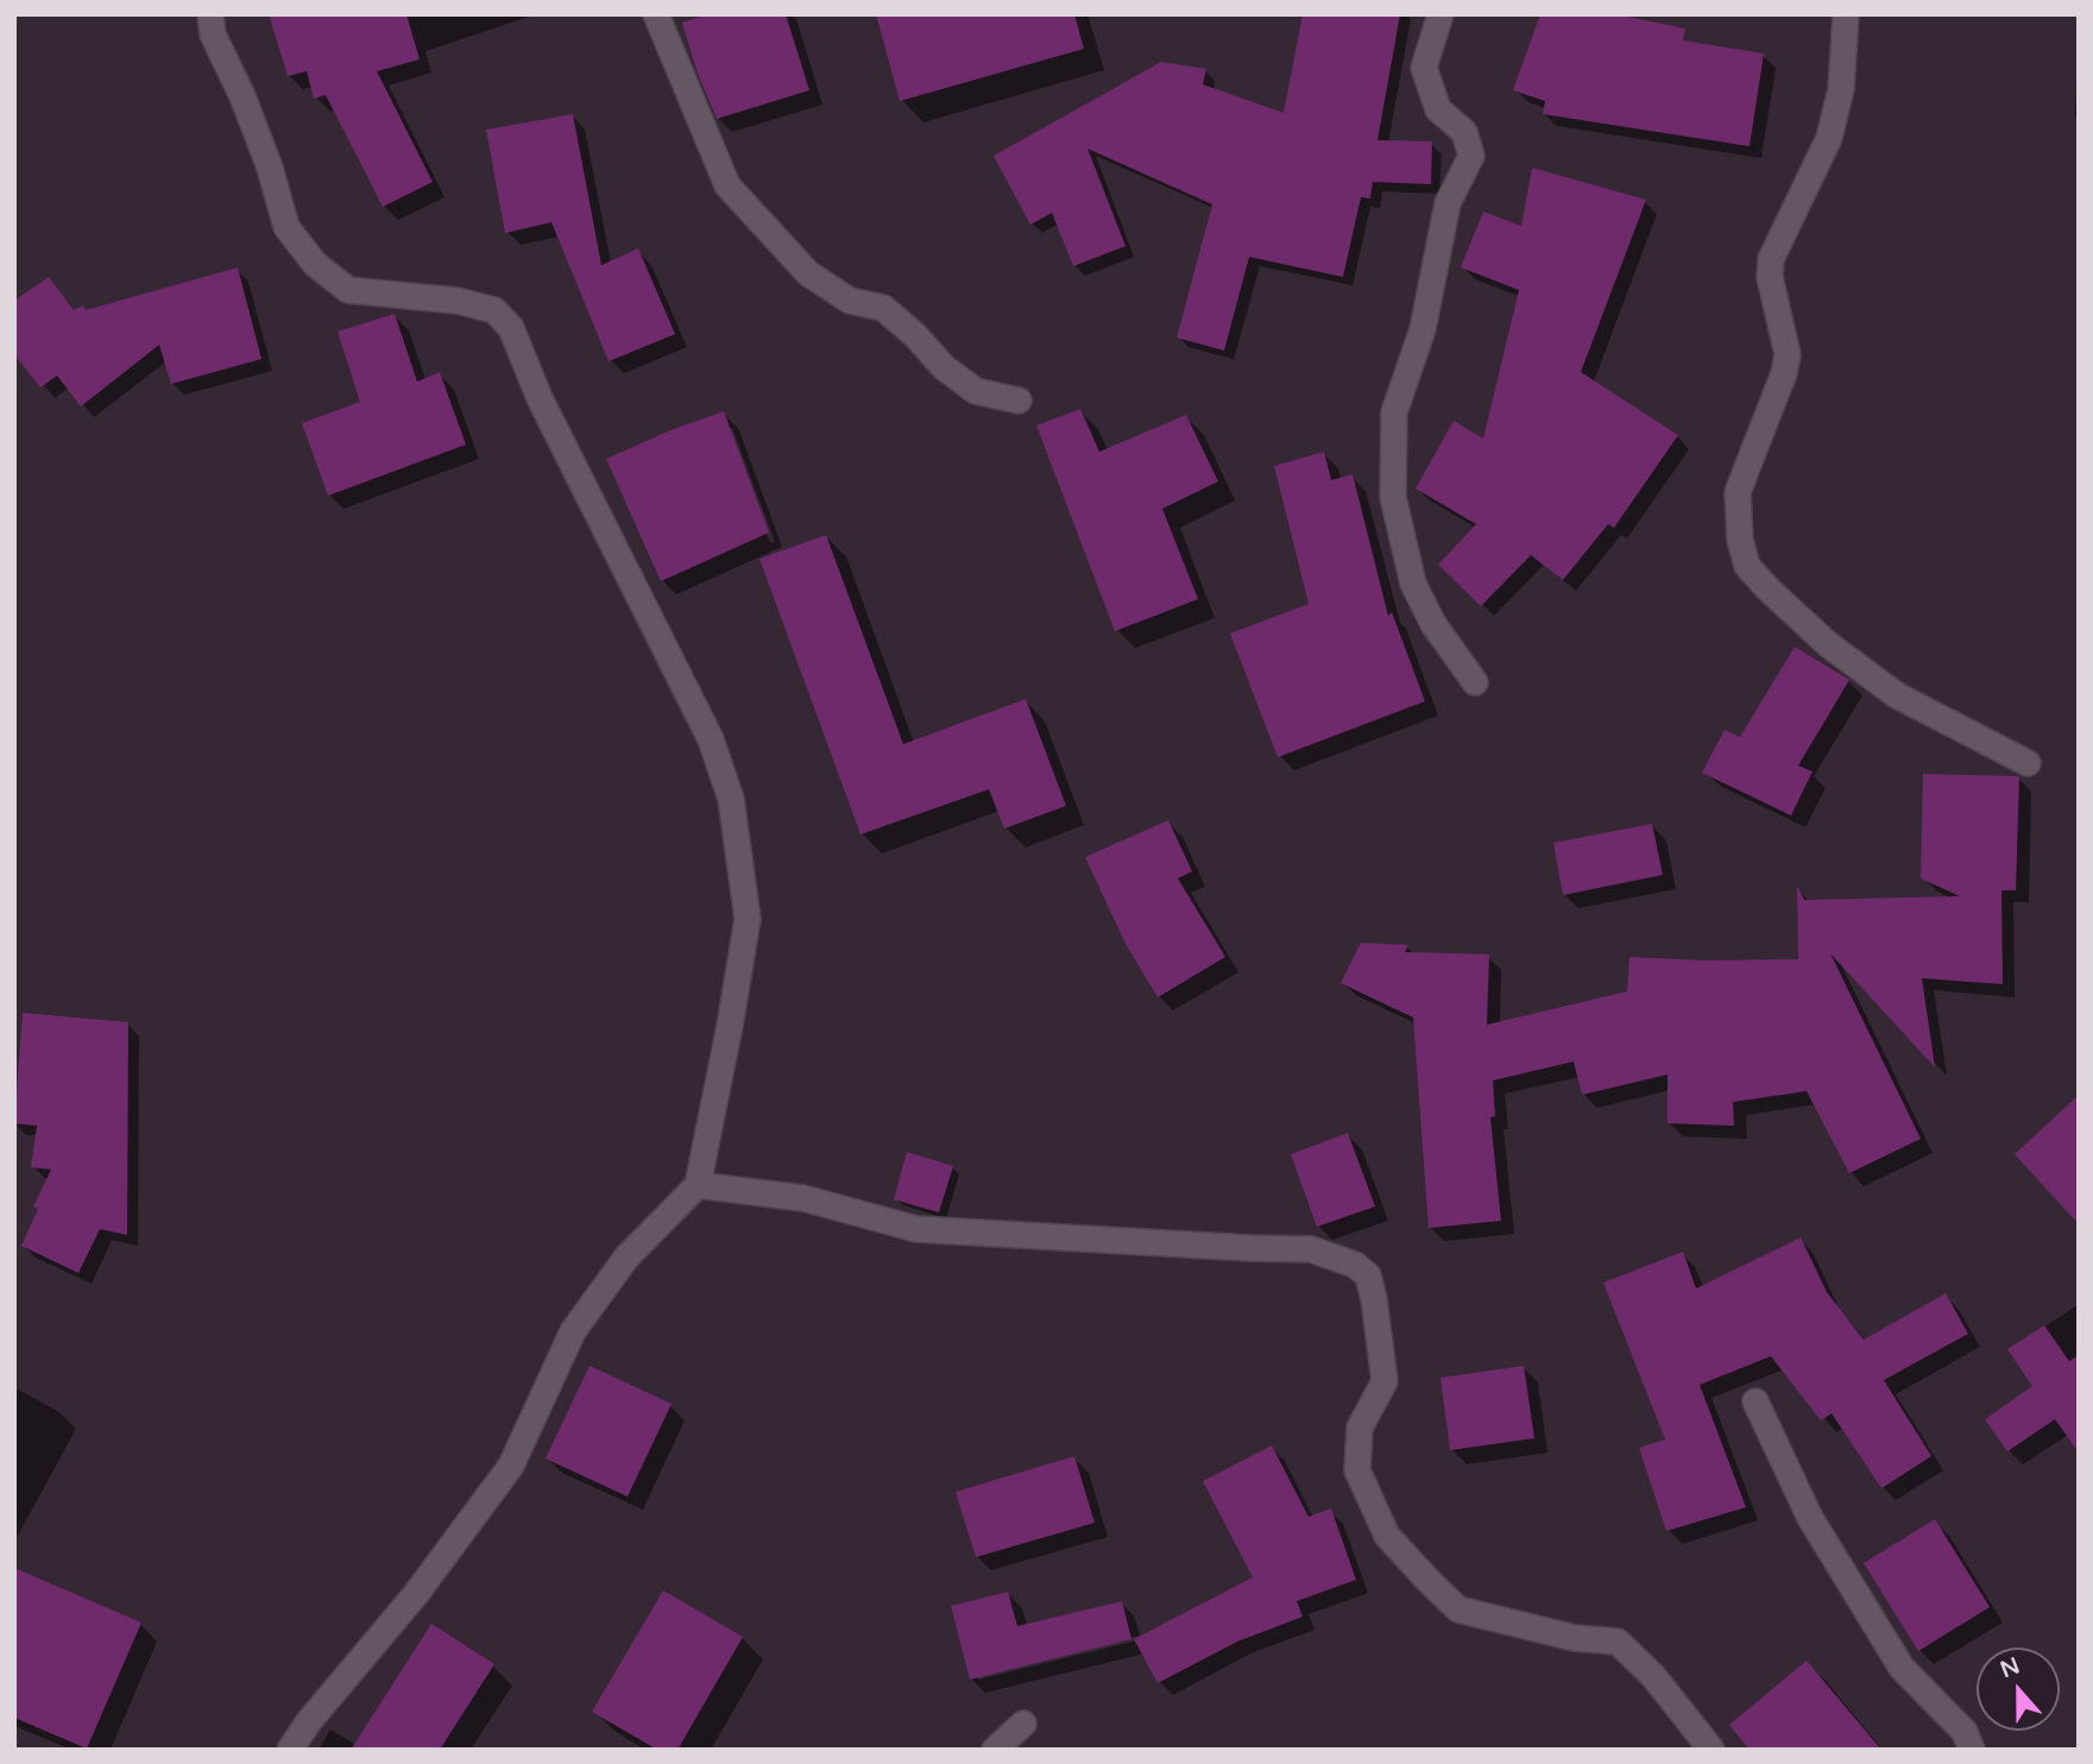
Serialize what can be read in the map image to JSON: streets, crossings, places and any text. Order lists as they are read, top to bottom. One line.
{"north":"top"}
